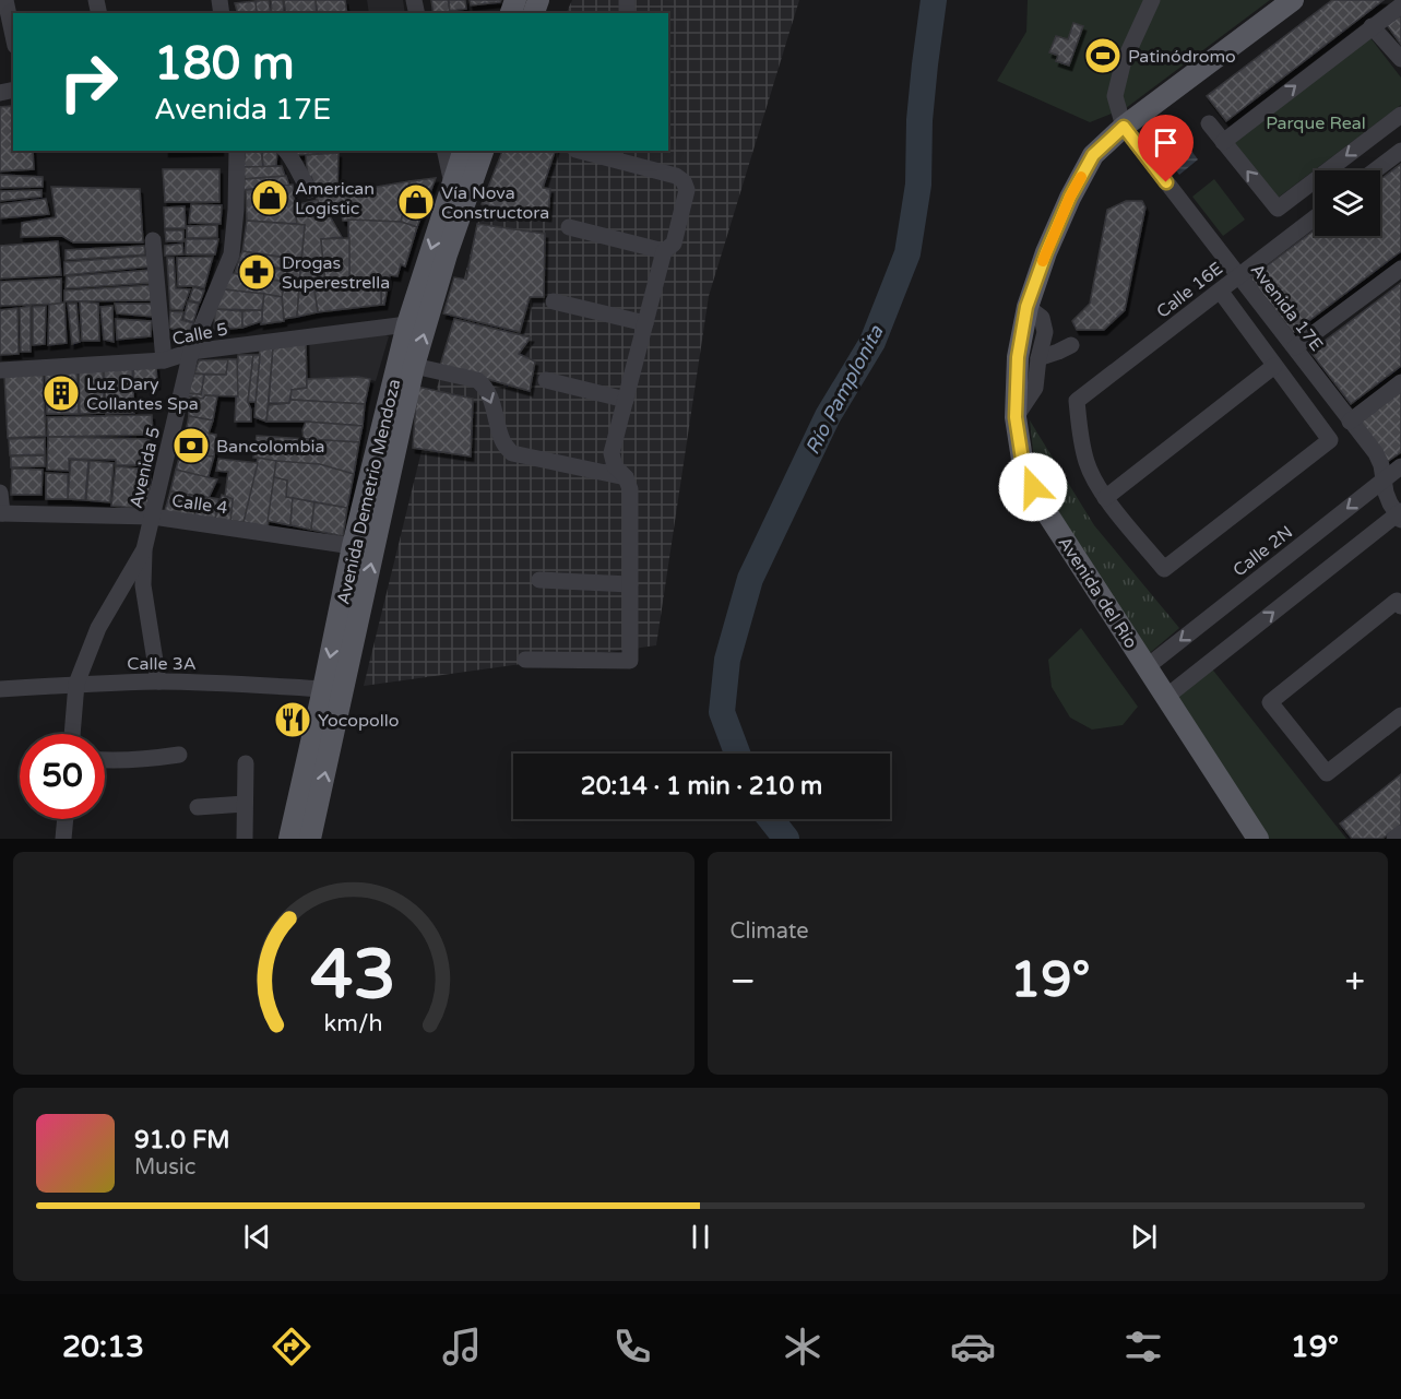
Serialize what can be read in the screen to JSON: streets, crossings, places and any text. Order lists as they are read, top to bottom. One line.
{"streets":{"main road":["Avenida Demetrio Mendoza","Avenida del Río"],"street":["Calle 16E","Avenida 17E","Calle 5","Avenida 5","Calle 4","Calle 2N","Calle 3A"]},"crossings":[["Calle 16E","Avenida 17E"],["Avenida 17E","Calle 2N"],["Avenida 17E","Avenida del Río"],["Calle 5","Avenida 5"],["Calle 5","Avenida Demetrio Mendoza"],["Avenida 5","Calle 4"],["Avenida 5","Calle 3A"],["Avenida Demetrio Mendoza","Calle 4"],["Avenida Demetrio Mendoza","Calle 3A"],["Calle 2N","Avenida del Río"]],"water":["Río Pamplonita"],"parks":["Parque Real"],"places":{"sports":["Patinódromo"],"shop":["American Logistic","Vía Nova Constructora"],"pharmacy":["Drogas Superestrella"],"building":["Luz Dary Collantes Spa"],"bank":["Bancolombia"],"restaurant":["Yocopollo"]},"page":{"turn":["180 m","Avenida 17E"],"limit":"50","trip":"20:14 · 1 min · 210 m","tile":"Climate","heat":["−","19°","+"],"song":["91.0 FM","Music"],"tabs":["20:13","19°"],"gauge":["43","km/h"]}}
